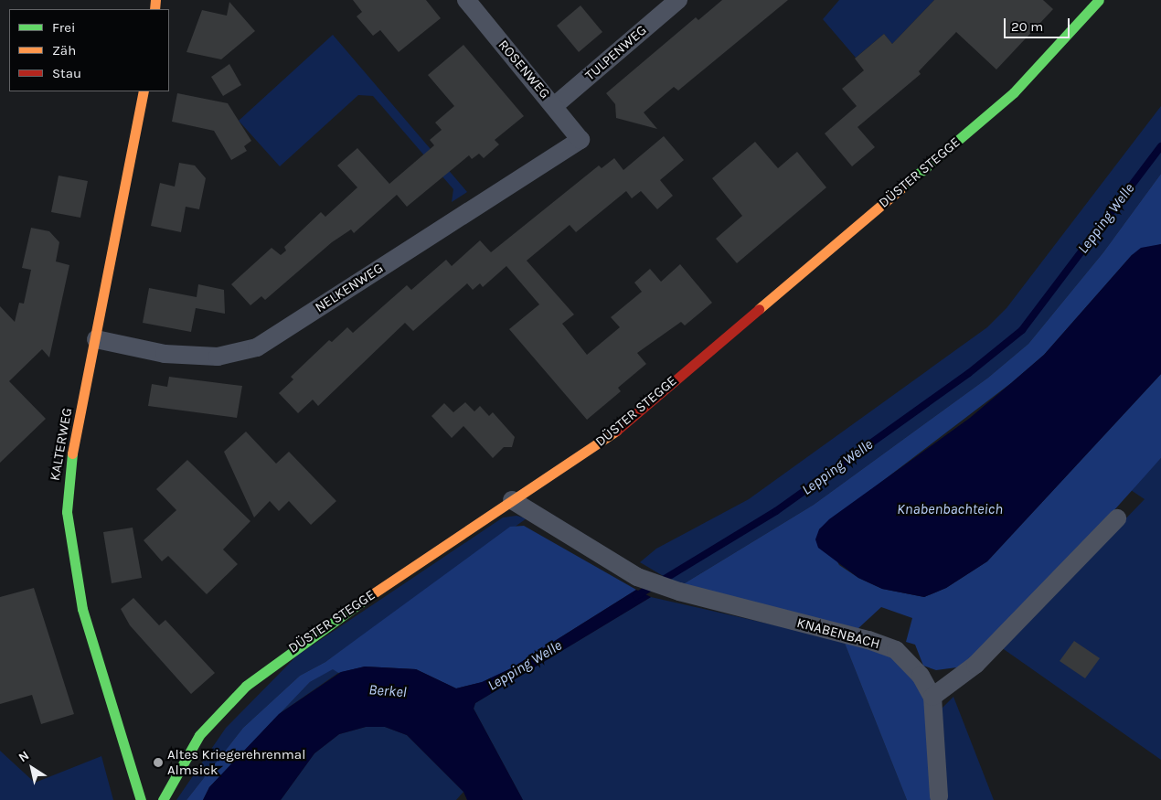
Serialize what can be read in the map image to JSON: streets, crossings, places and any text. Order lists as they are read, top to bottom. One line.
{"streets":{"street":["TULPENWEG","ROSENWEG","DÜSTER STEGGE","NELKENWEG","KALTERWEG","KNABENBACH"]},"crossings":[["TULPENWEG","ROSENWEG"],["ROSENWEG","NELKENWEG"],["DÜSTER STEGGE","KNABENBACH"],["NELKENWEG","KALTERWEG"]],"water":["Lepping Welle","Knabenbachteich","Berkel"],"places":["Altes Kriegerehrenmal Almsick"],"legend":["Frei","Zäh","Stau"],"scale_bar":"20 m","north":"top left"}
